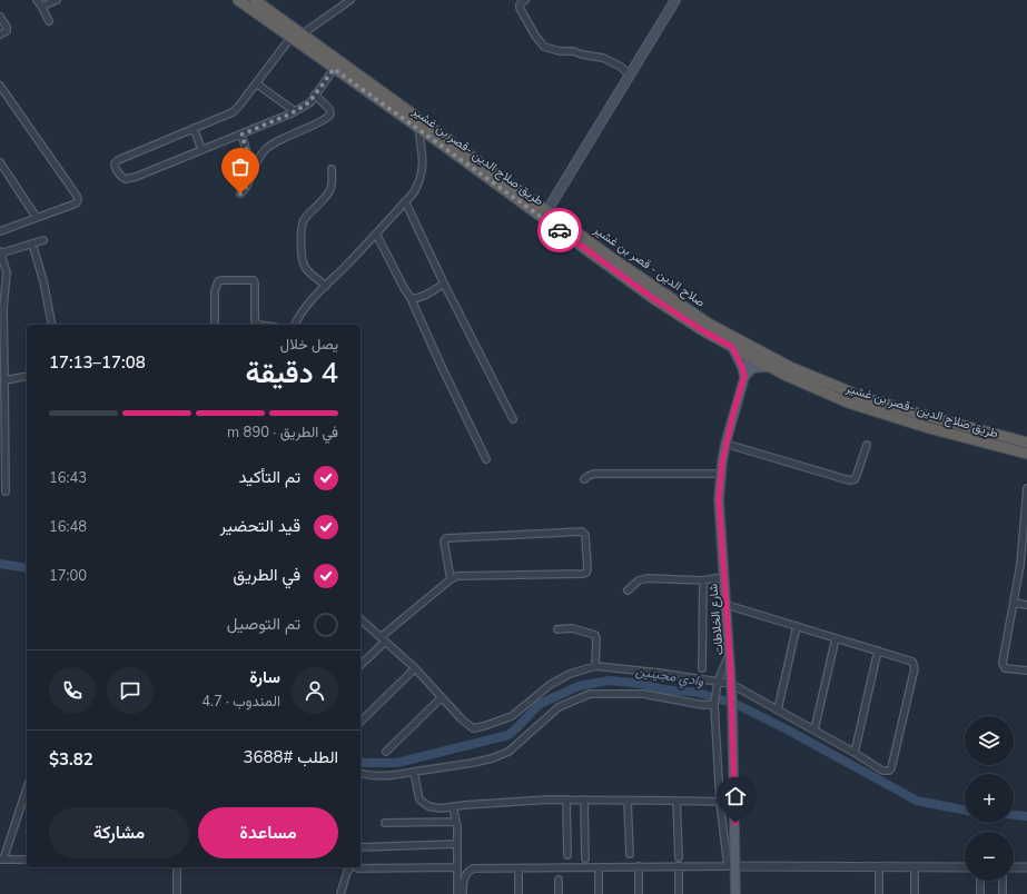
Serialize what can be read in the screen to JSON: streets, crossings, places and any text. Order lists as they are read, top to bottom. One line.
{"streets":{"highway":["طريق صلاح الدين -قصر بن غشير","صلاح الدين - قصر بن غشير"],"main road":["شارع الخلاطات"]},"crossings":[["طريق صلاح الدين -قصر بن غشير","صلاح الدين - قصر بن غشير"],["طريق صلاح الدين -قصر بن غشير","شارع الخلاطات"],["صلاح الدين - قصر بن غشير","شارع الخلاطات"]],"water":["وادي مجينين"],"page":{"heading":["4 دقيقة","يصل خلال","17:08–17:13"],"panel":["سارة","المندوب · 4.7","الطلب #3688","$3.82"],"bar":"في الطريق · 890 m","list":[["تم التأكيد","16:43"],["قيد التحضير","16:48"],["في الطريق","17:00"],"تم التوصيل"],"map_buttons":["+","−"],"buttons":["مساعدة","مشاركة"]}}
